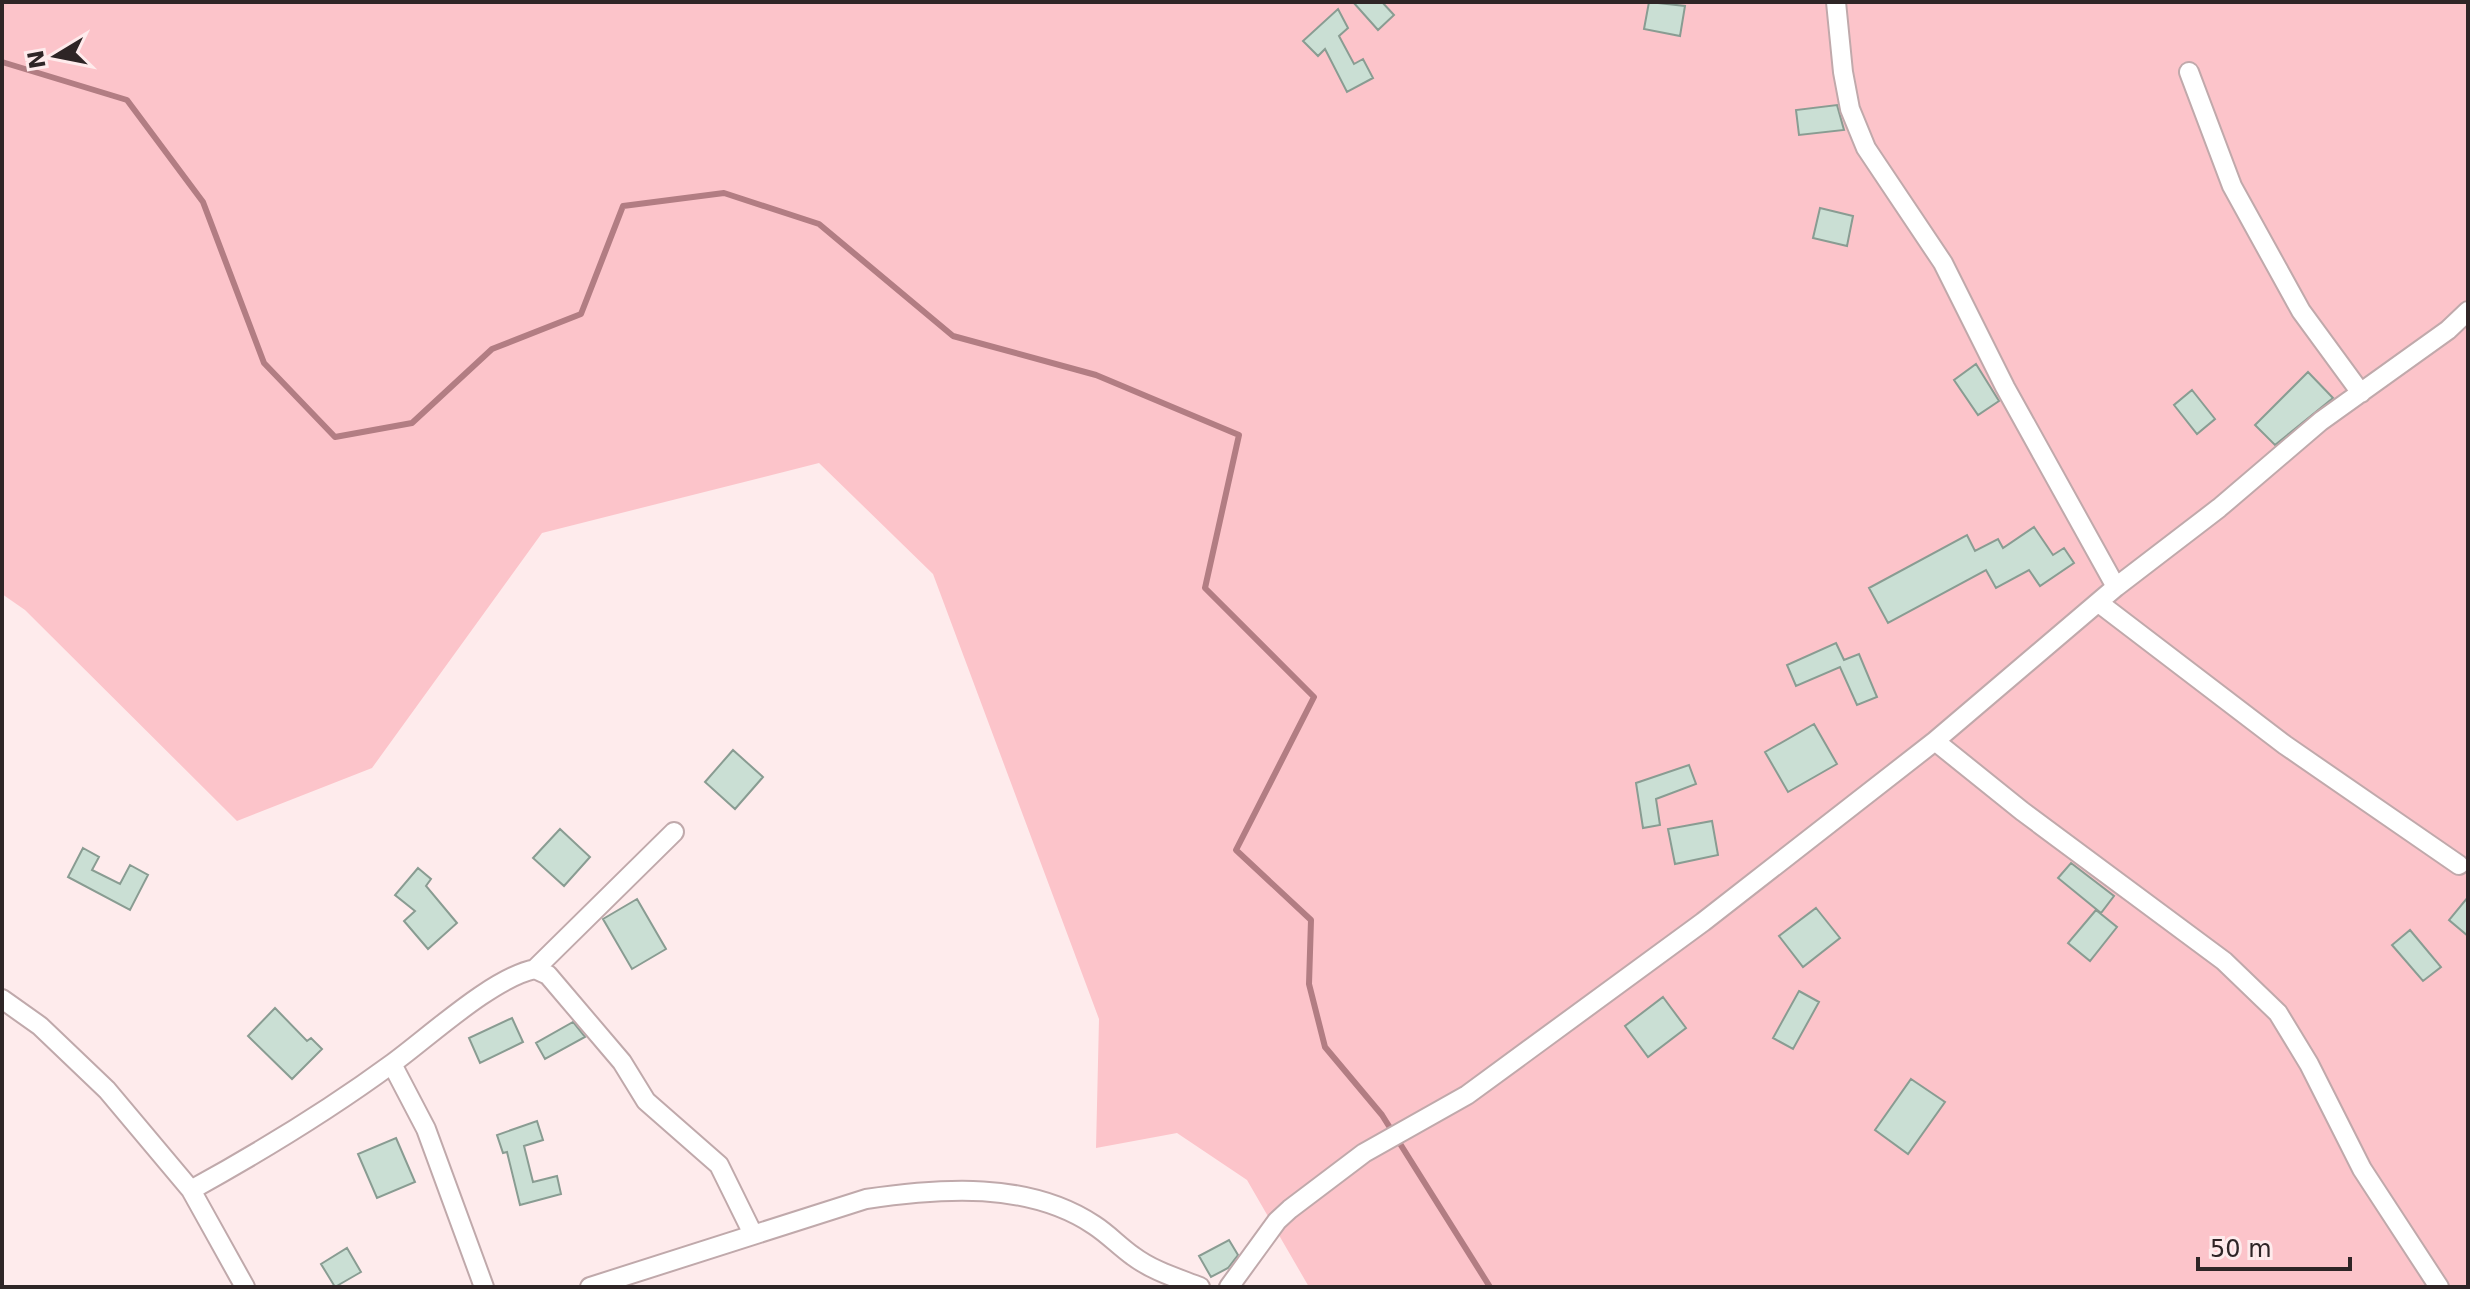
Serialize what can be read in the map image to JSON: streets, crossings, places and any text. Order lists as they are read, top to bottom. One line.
{"scale_bar":"50 m","north":"left"}
